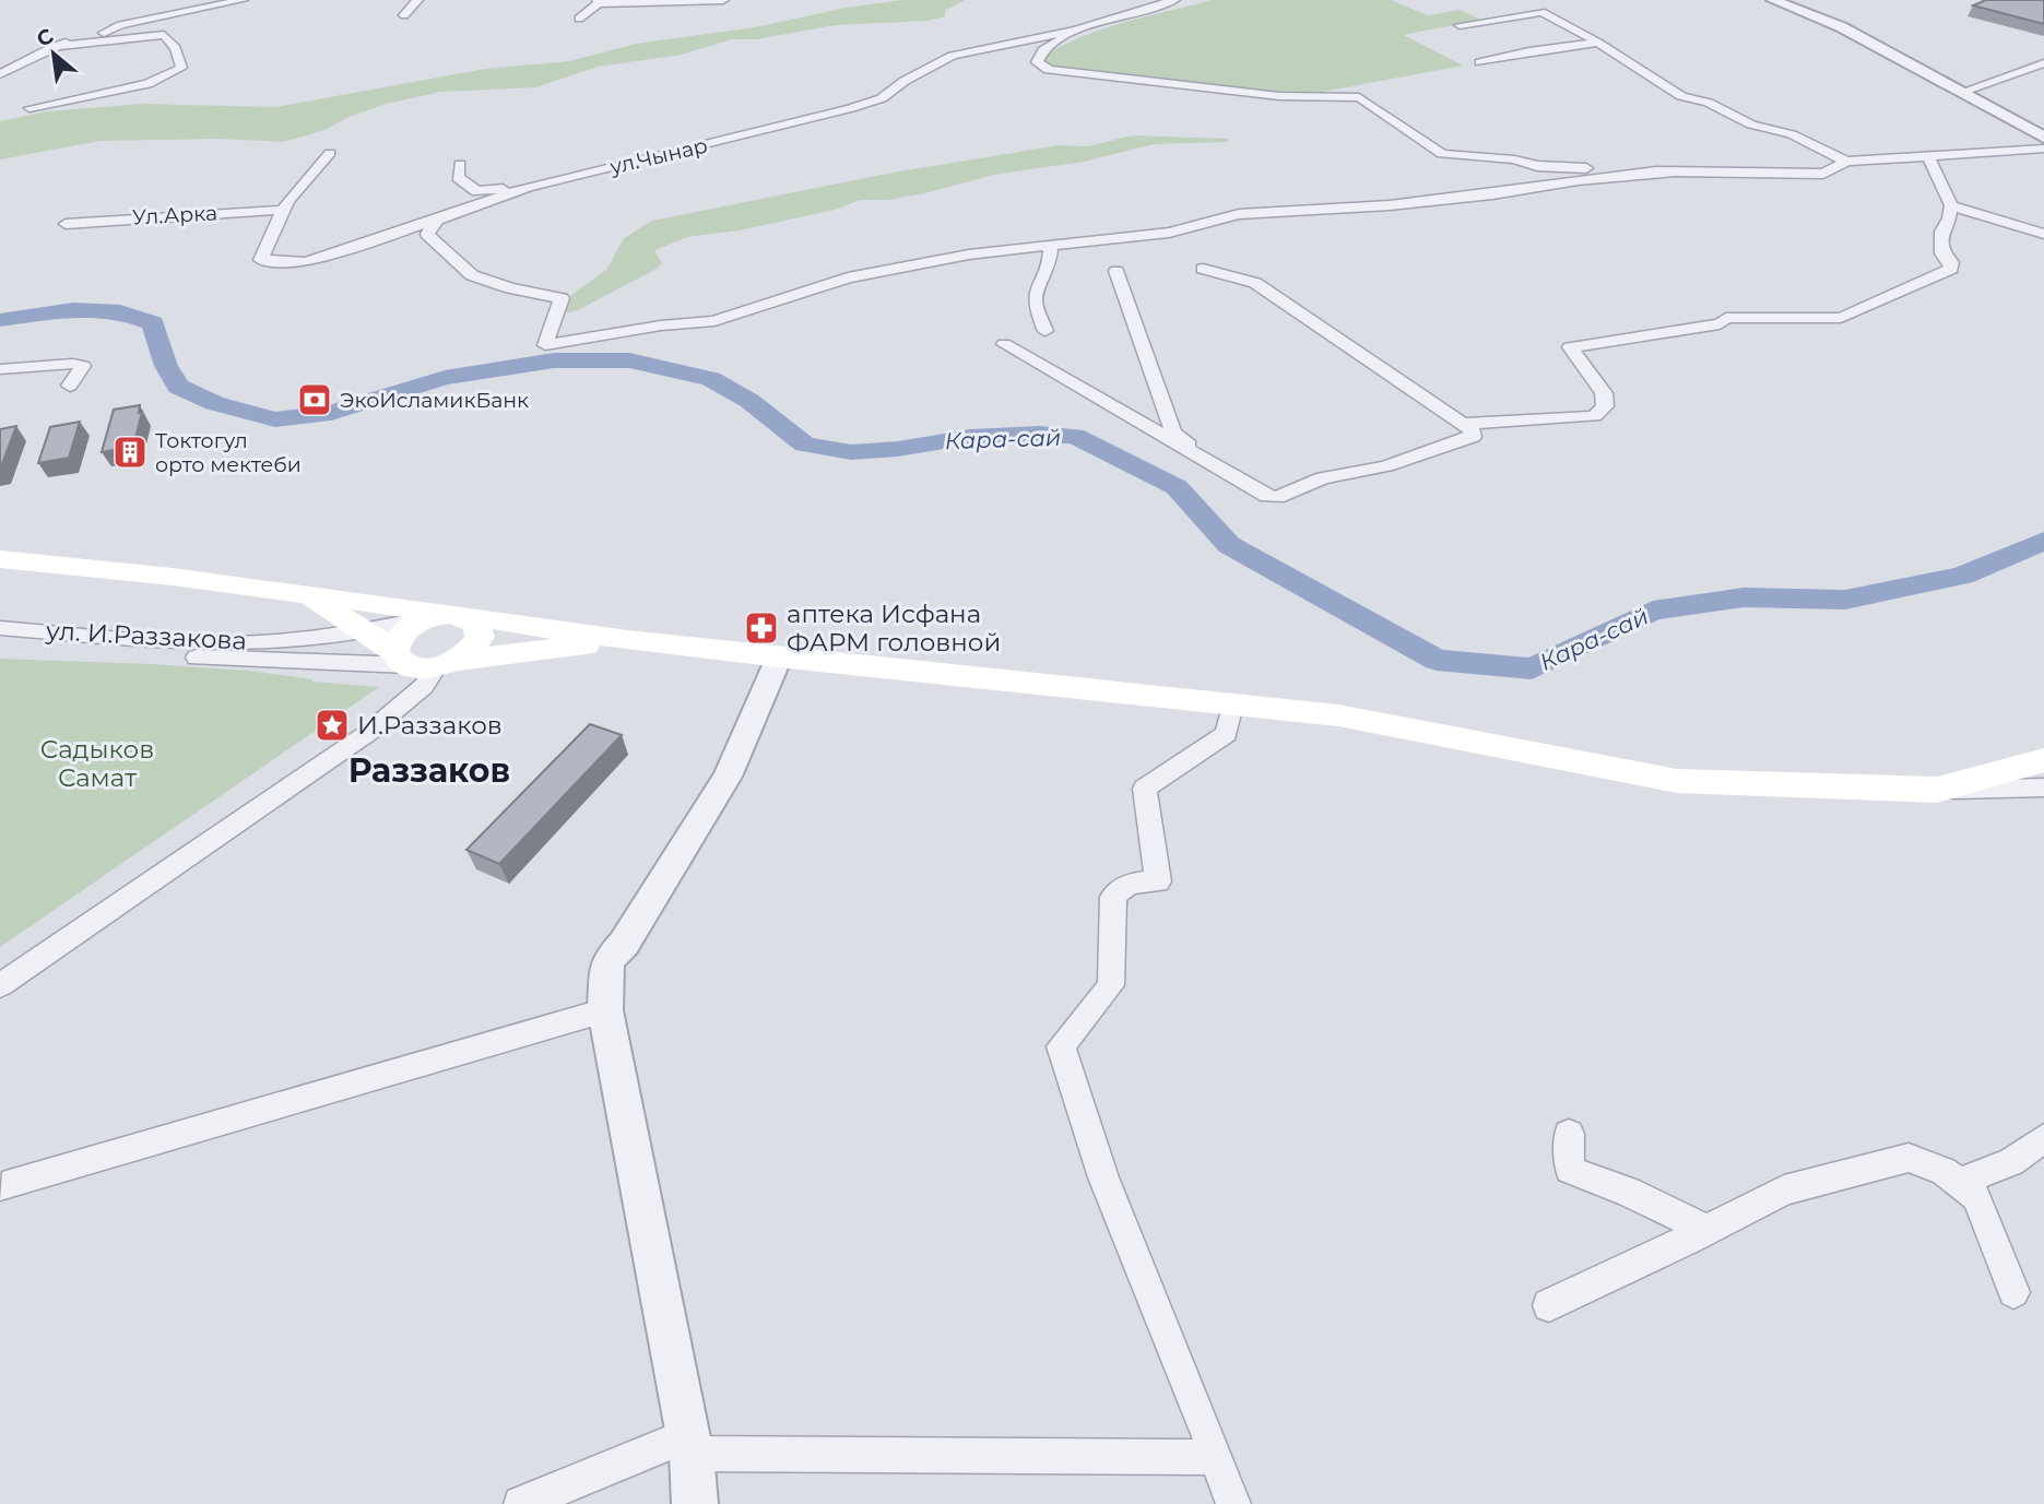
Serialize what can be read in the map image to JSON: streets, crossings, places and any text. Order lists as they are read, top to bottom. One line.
{"streets":{"street":["ул.Чынар","Ул.Арка","ул. И.Раззакова"]},"crossings":[["ул.Чынар","Ул.Арка"]],"districts":["Раззаков"],"water":["Кара-сай"],"parks":["Садыков Самат"],"places":{"bank":["ЭкоИсламикБанк"],"building":["Токтогул орто мектеби"],"pharmacy":["аптека Исфана ФАРМ головной"],"place":["И.Раззаков"]},"north":"top left"}
